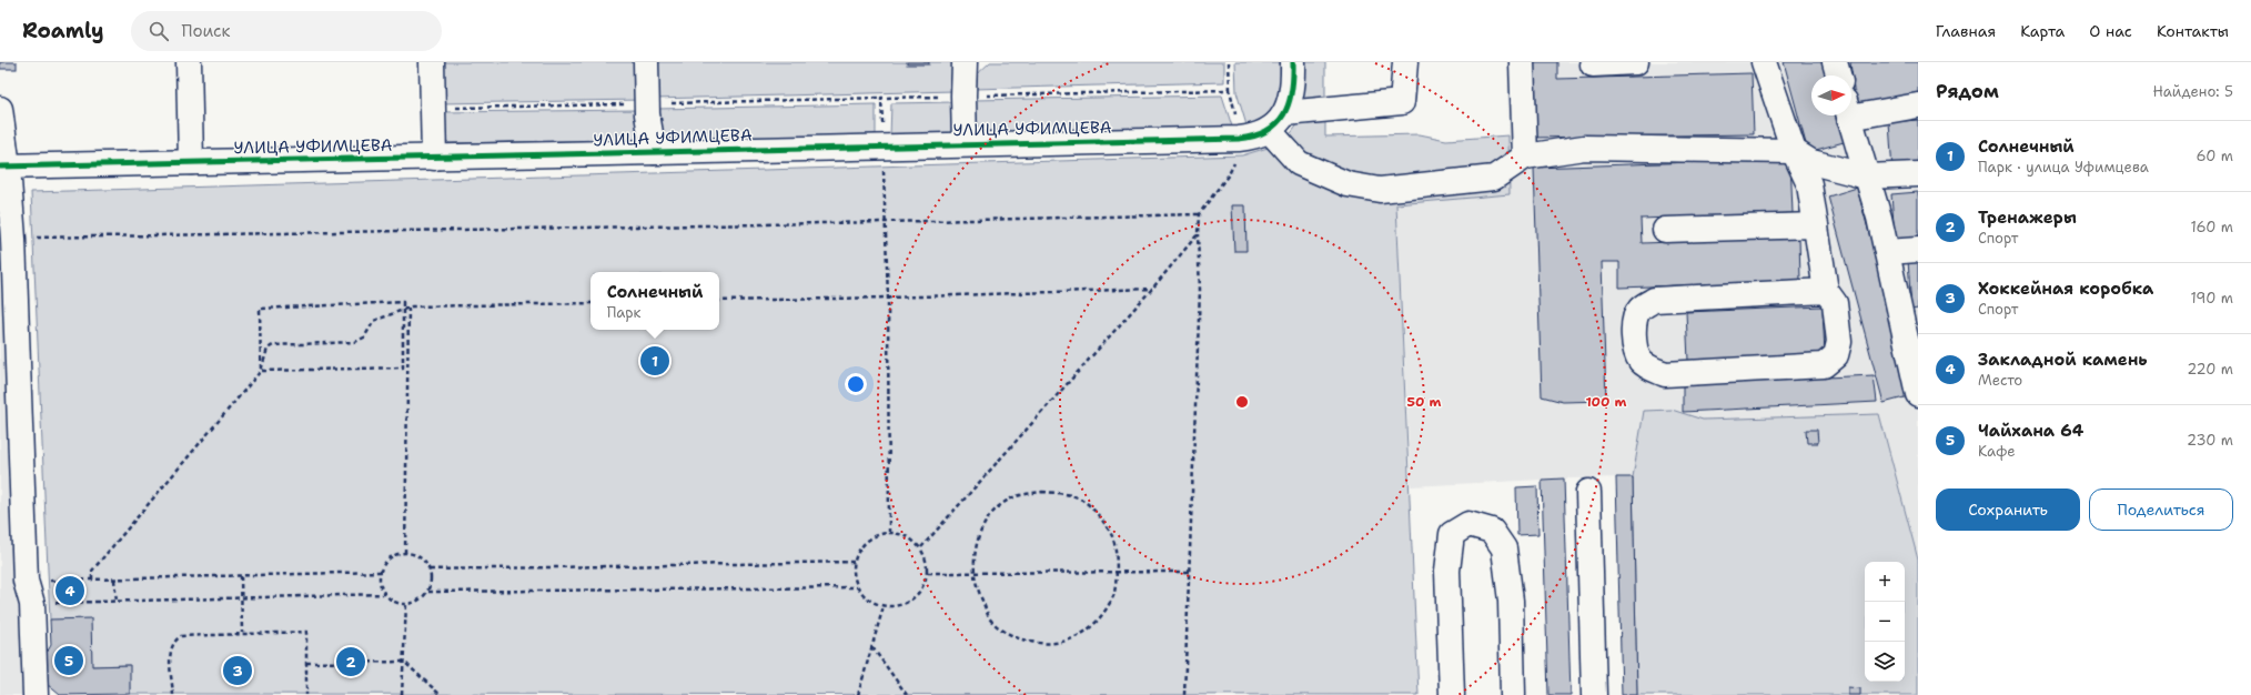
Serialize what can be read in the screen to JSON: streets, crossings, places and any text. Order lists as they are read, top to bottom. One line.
{"streets":{"street":["УЛИЦА УФИМЦЕВА"]},"north":"right","page":{"header":"Roamly","search":"Поиск","nav":["Главная","Карта","О нас","Контакты"],"heading":["Рядом","Найдено: 5"],"list":[{"mark":"1","name":"Солнечный","note":"Парк · улица Уфимцева","value":"60 m"},{"mark":"2","name":"Тренажеры","note":"Спорт","value":"160 m"},{"mark":"3","name":"Хоккейная коробка","note":"Спорт","value":"190 m"},{"mark":"4","name":"Закладной камень","note":"Место","value":"220 m"},{"mark":"5","name":"Чайхана 64","note":"Кафе","value":"230 m"}],"popup":["Солнечный","Парк"],"pins":["1","4","5","2","3"],"buttons":["Сохранить","Поделиться"],"map_buttons":["+","−"]},"rings":["50 m","100 m"]}
